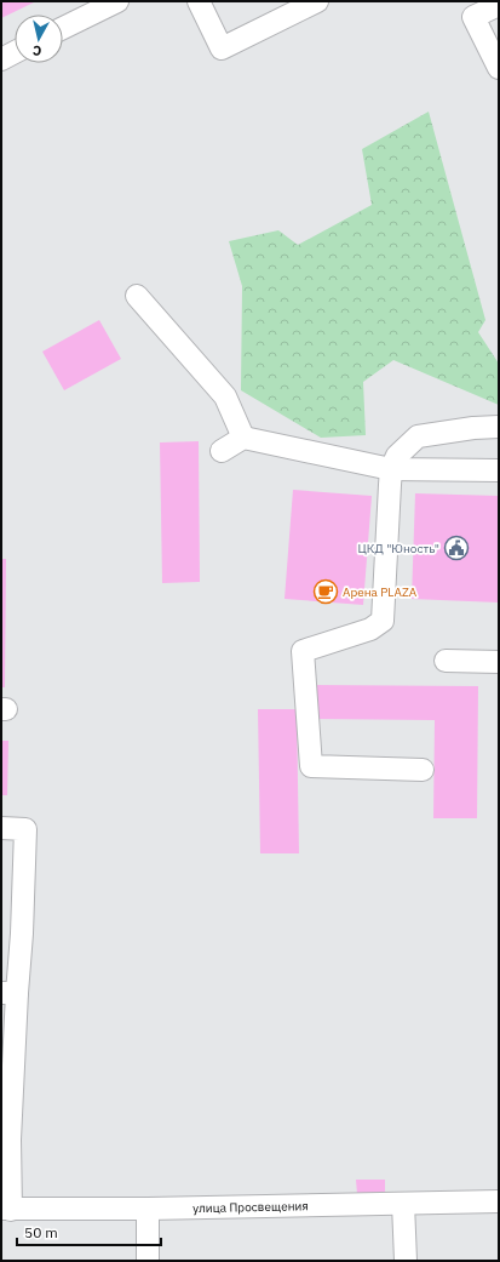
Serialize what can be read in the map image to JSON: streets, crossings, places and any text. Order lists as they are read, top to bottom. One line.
{"streets":{"street":["улица Просвещения"]},"places":{"public building":["ЦКД \"Юность\""],"cafe":["Арена PLAZA"]},"scale_bar":"50 m","north":"bottom"}
